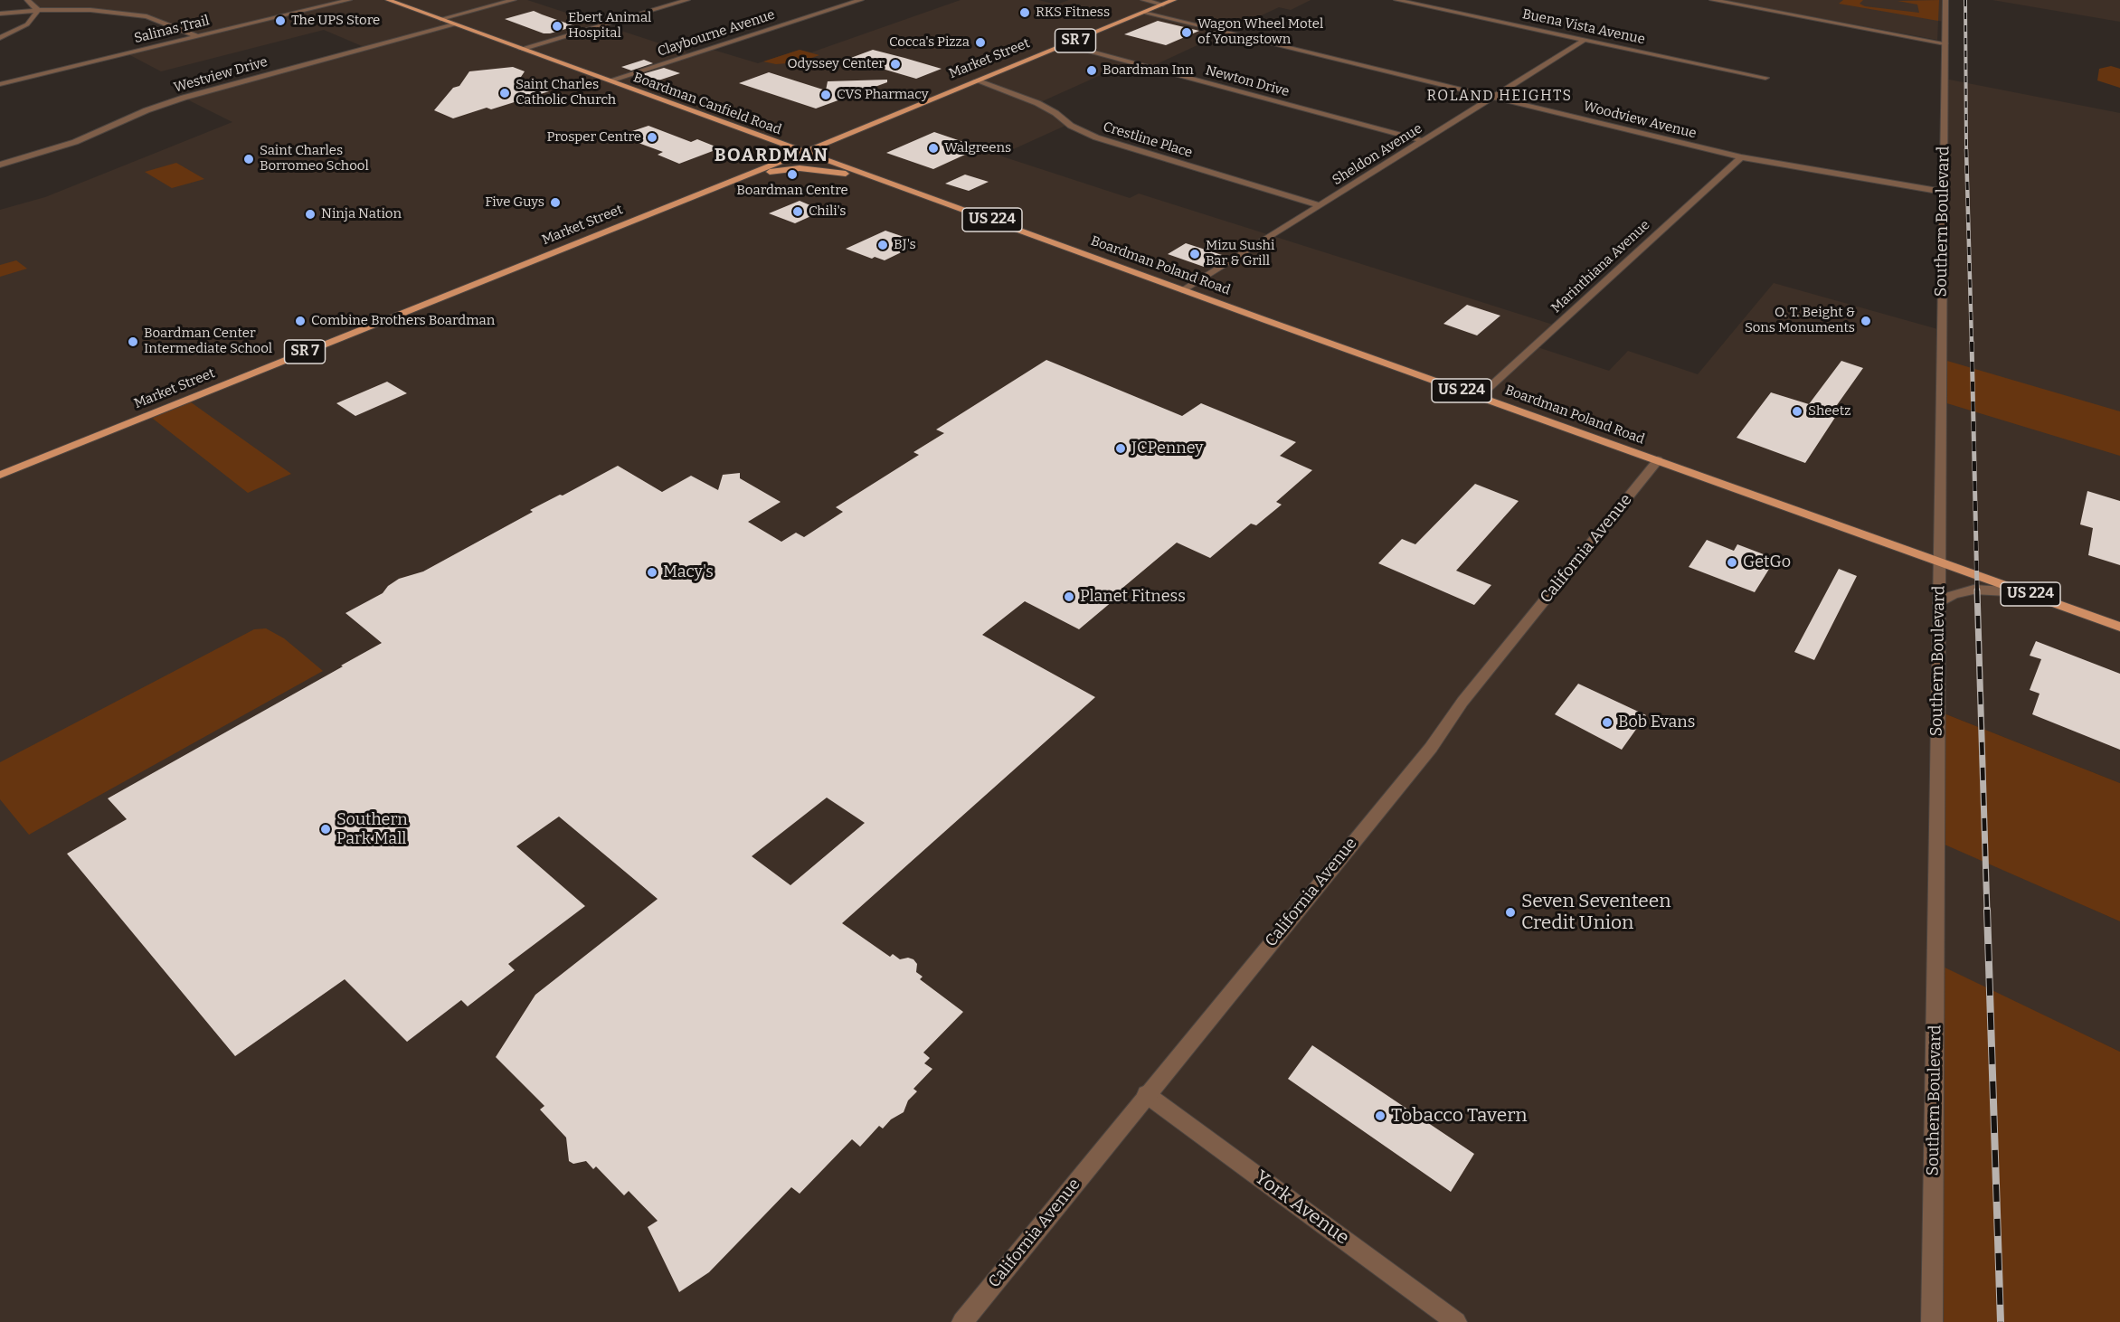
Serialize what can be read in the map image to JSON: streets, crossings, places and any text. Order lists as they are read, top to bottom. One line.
{"streets":{"main road":["SR 7","Market Street","Boardman Canfield Road","US 224","Boardman Poland Road"],"street":["Buena Vista Avenue","Salinas Trail","Claybourne Avenue","Westview Drive","Newton Drive","Woodview Avenue","Crestline Place","Sheldon Avenue","Southern Boulevard","Marinthiana Avenue","California Avenue","York Avenue"]},"crossings":[["Buena Vista Avenue","Sheldon Avenue"],["Claybourne Avenue","Boardman Canfield Road"],["Market Street","Newton Drive"],["Market Street","Boardman Canfield Road"],["Market Street","Woodview Avenue"],["Market Street","Crestline Place"],["Market Street","Boardman Poland Road"],["Westview Drive","Boardman Canfield Road"],["Newton Drive","Sheldon Avenue"],["Boardman Canfield Road","Boardman Poland Road"],["Woodview Avenue","Sheldon Avenue"],["Woodview Avenue","Southern Boulevard"],["Woodview Avenue","Marinthiana Avenue"],["Crestline Place","Sheldon Avenue"],["Sheldon Avenue","Boardman Poland Road"],["Southern Boulevard","Boardman Poland Road"],["Boardman Poland Road","Marinthiana Avenue"],["Boardman Poland Road","California Avenue"],["California Avenue","York Avenue"]],"districts":["ROLAND HEIGHTS","BOARDMAN"],"places":["RKS Fitness","The UPS Store","Ebert Animal Hospital","Wagon Wheel Motel of Youngstown","Cocca's Pizza","Odyssey Center","Boardman Inn","Saint Charles Catholic Church","CVS Pharmacy","Prosper Centre","Walgreens","Saint Charles Borromeo School","Boardman Centre","Five Guys","Chili's","Ninja Nation","BJ's","Mizu Sushi Bar & Grill","Combine Brothers Boardman","O. T. Beight & Sons Monuments","Boardman Center Intermediate School","Sheetz","JCPenney","GetGo","Macy's","Planet Fitness","Bob Evans","Southern Park Mall","Seven Seventeen Credit Union","Tobacco Tavern"]}
